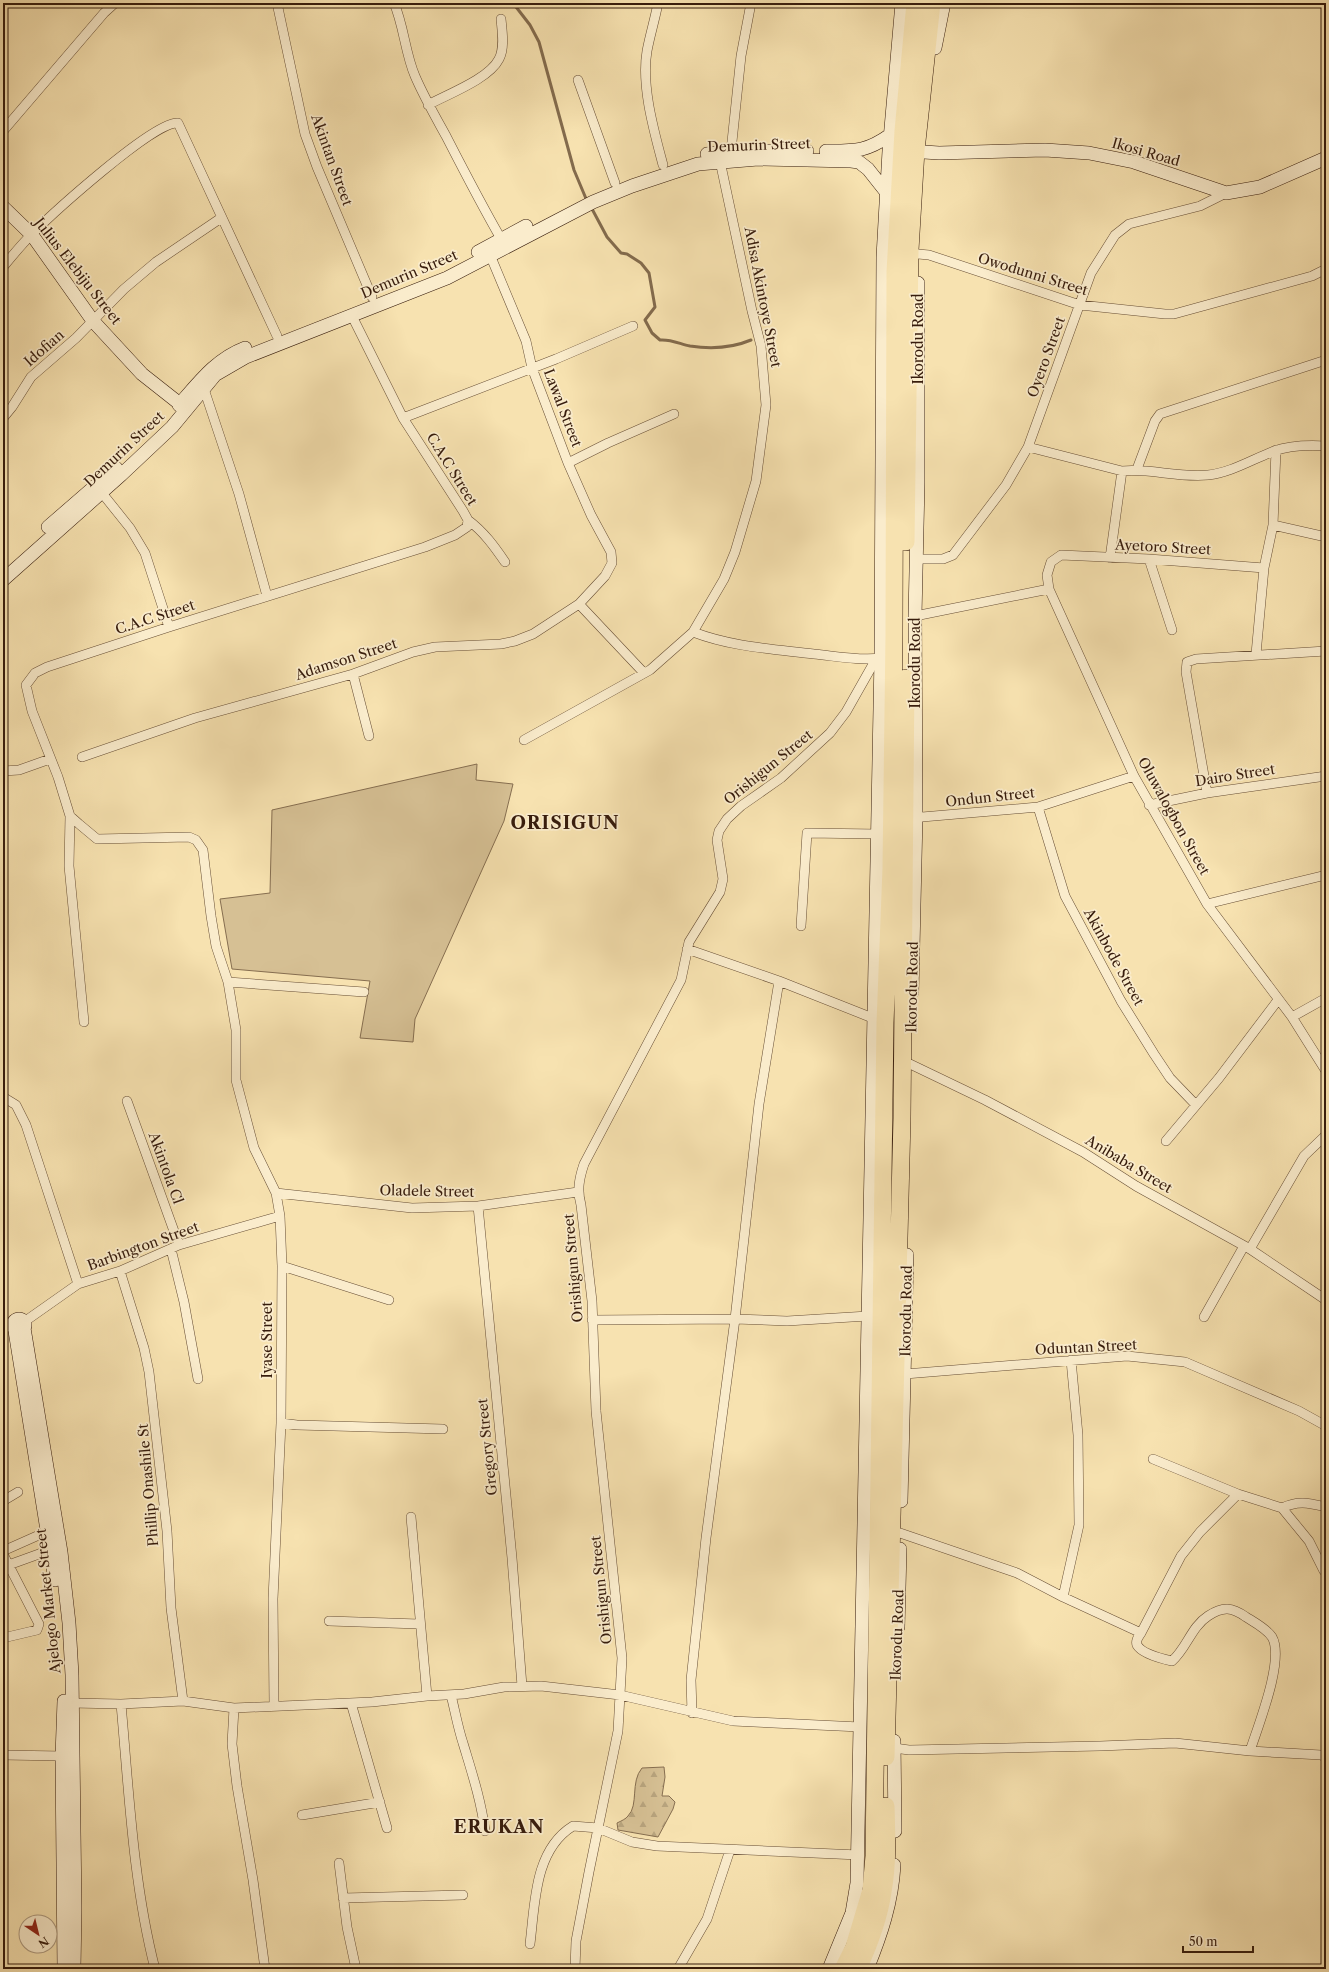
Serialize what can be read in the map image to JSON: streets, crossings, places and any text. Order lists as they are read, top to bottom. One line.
{"streets":{"highway":["Ikorodu Road"],"street":["Demurin Street","Ikosi Road","Akintan Street","Julius Elebiju Street","Owodunni Street","Adisa Akintoye Street","Idofian","Oyero Street","Lawal Street","C.A.C Street","Ayetoro Street","Adamson Street","Orishigun Street","Dairo Street","Ondun Street","Oluwalogbon Street","Akinbode Street","Anibaba Street","Akintola Cl","Oladele Street","Barbington Street","Iyase Street","Oduntan Street","Gregory Street","Phillip Onashile St","Ajelogo Market Street"]},"crossings":[["Demurin Street","Akintan Street"],["Demurin Street","Julius Elebiju Street"],["Demurin Street","Adisa Akintoye Street"],["Demurin Street","Ikorodu Road"],["Demurin Street","Lawal Street"],["Demurin Street","C.A.C Street"],["Ikosi Road","Ikorodu Road"],["Ikosi Road","Oyero Street"],["Julius Elebiju Street","Idofian"],["Owodunni Street","Ikorodu Road"],["Owodunni Street","Oyero Street"],["Ikorodu Road","Oyero Street"],["Ikorodu Road","Ondun Street"],["Ikorodu Road","Anibaba Street"],["Ikorodu Road","Oduntan Street"],["Lawal Street","Adamson Street"],["Ayetoro Street","Oluwalogbon Street"],["Orishigun Street","Oladele Street"],["Dairo Street","Oluwalogbon Street"],["Ondun Street","Oluwalogbon Street"],["Ondun Street","Akinbode Street"],["Akintola Cl","Barbington Street"],["Oladele Street","Iyase Street"],["Oladele Street","Gregory Street"],["Barbington Street","Iyase Street"],["Barbington Street","Phillip Onashile St"],["Barbington Street","Ajelogo Market Street"]],"districts":["ORISIGUN","ERUKAN"],"scale_bar":"50 m","north":"bottom right"}
